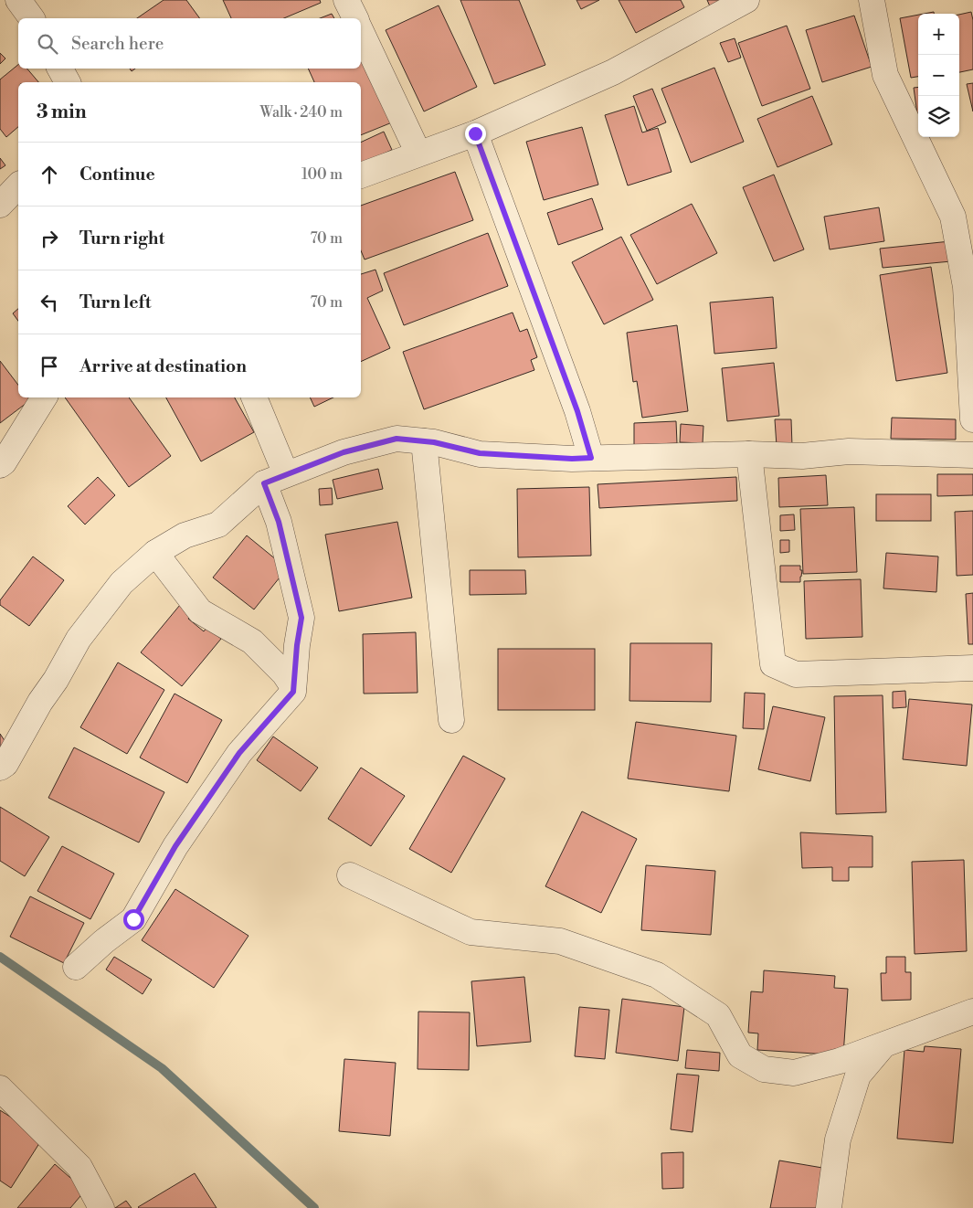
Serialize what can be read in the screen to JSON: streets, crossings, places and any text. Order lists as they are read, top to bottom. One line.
{"page":{"map_buttons":["+","−"],"search":"Search here","heading":["3 min","Walk · 240 m"],"list":[["Continue","100 m"],["Turn right","70 m"],["Turn left","70 m"],"Arrive at destination"]}}
